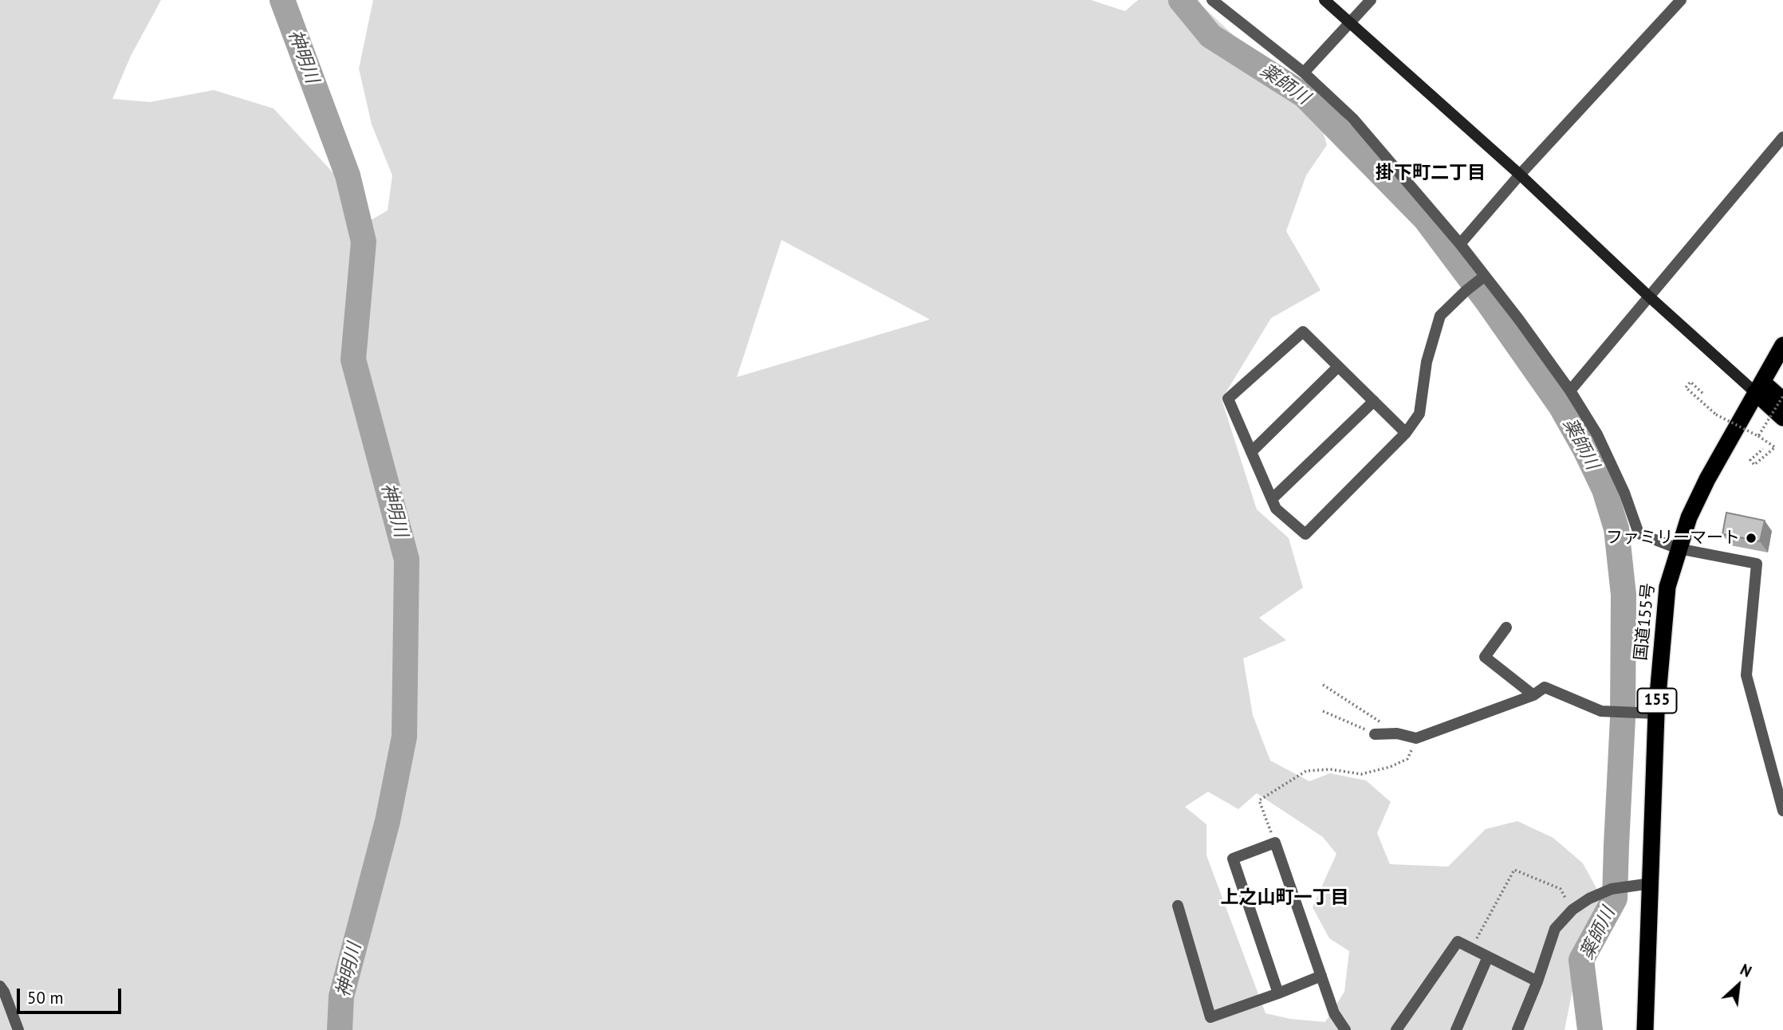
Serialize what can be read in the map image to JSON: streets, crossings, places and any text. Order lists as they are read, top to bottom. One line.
{"streets":{"highway":["国道155号","155"]},"districts":["掛下町二丁目","上之山町一丁目"],"water":["神明川","薬師川"],"places":["ファミリーマート"],"scale_bar":"50 m","north":"top right"}
